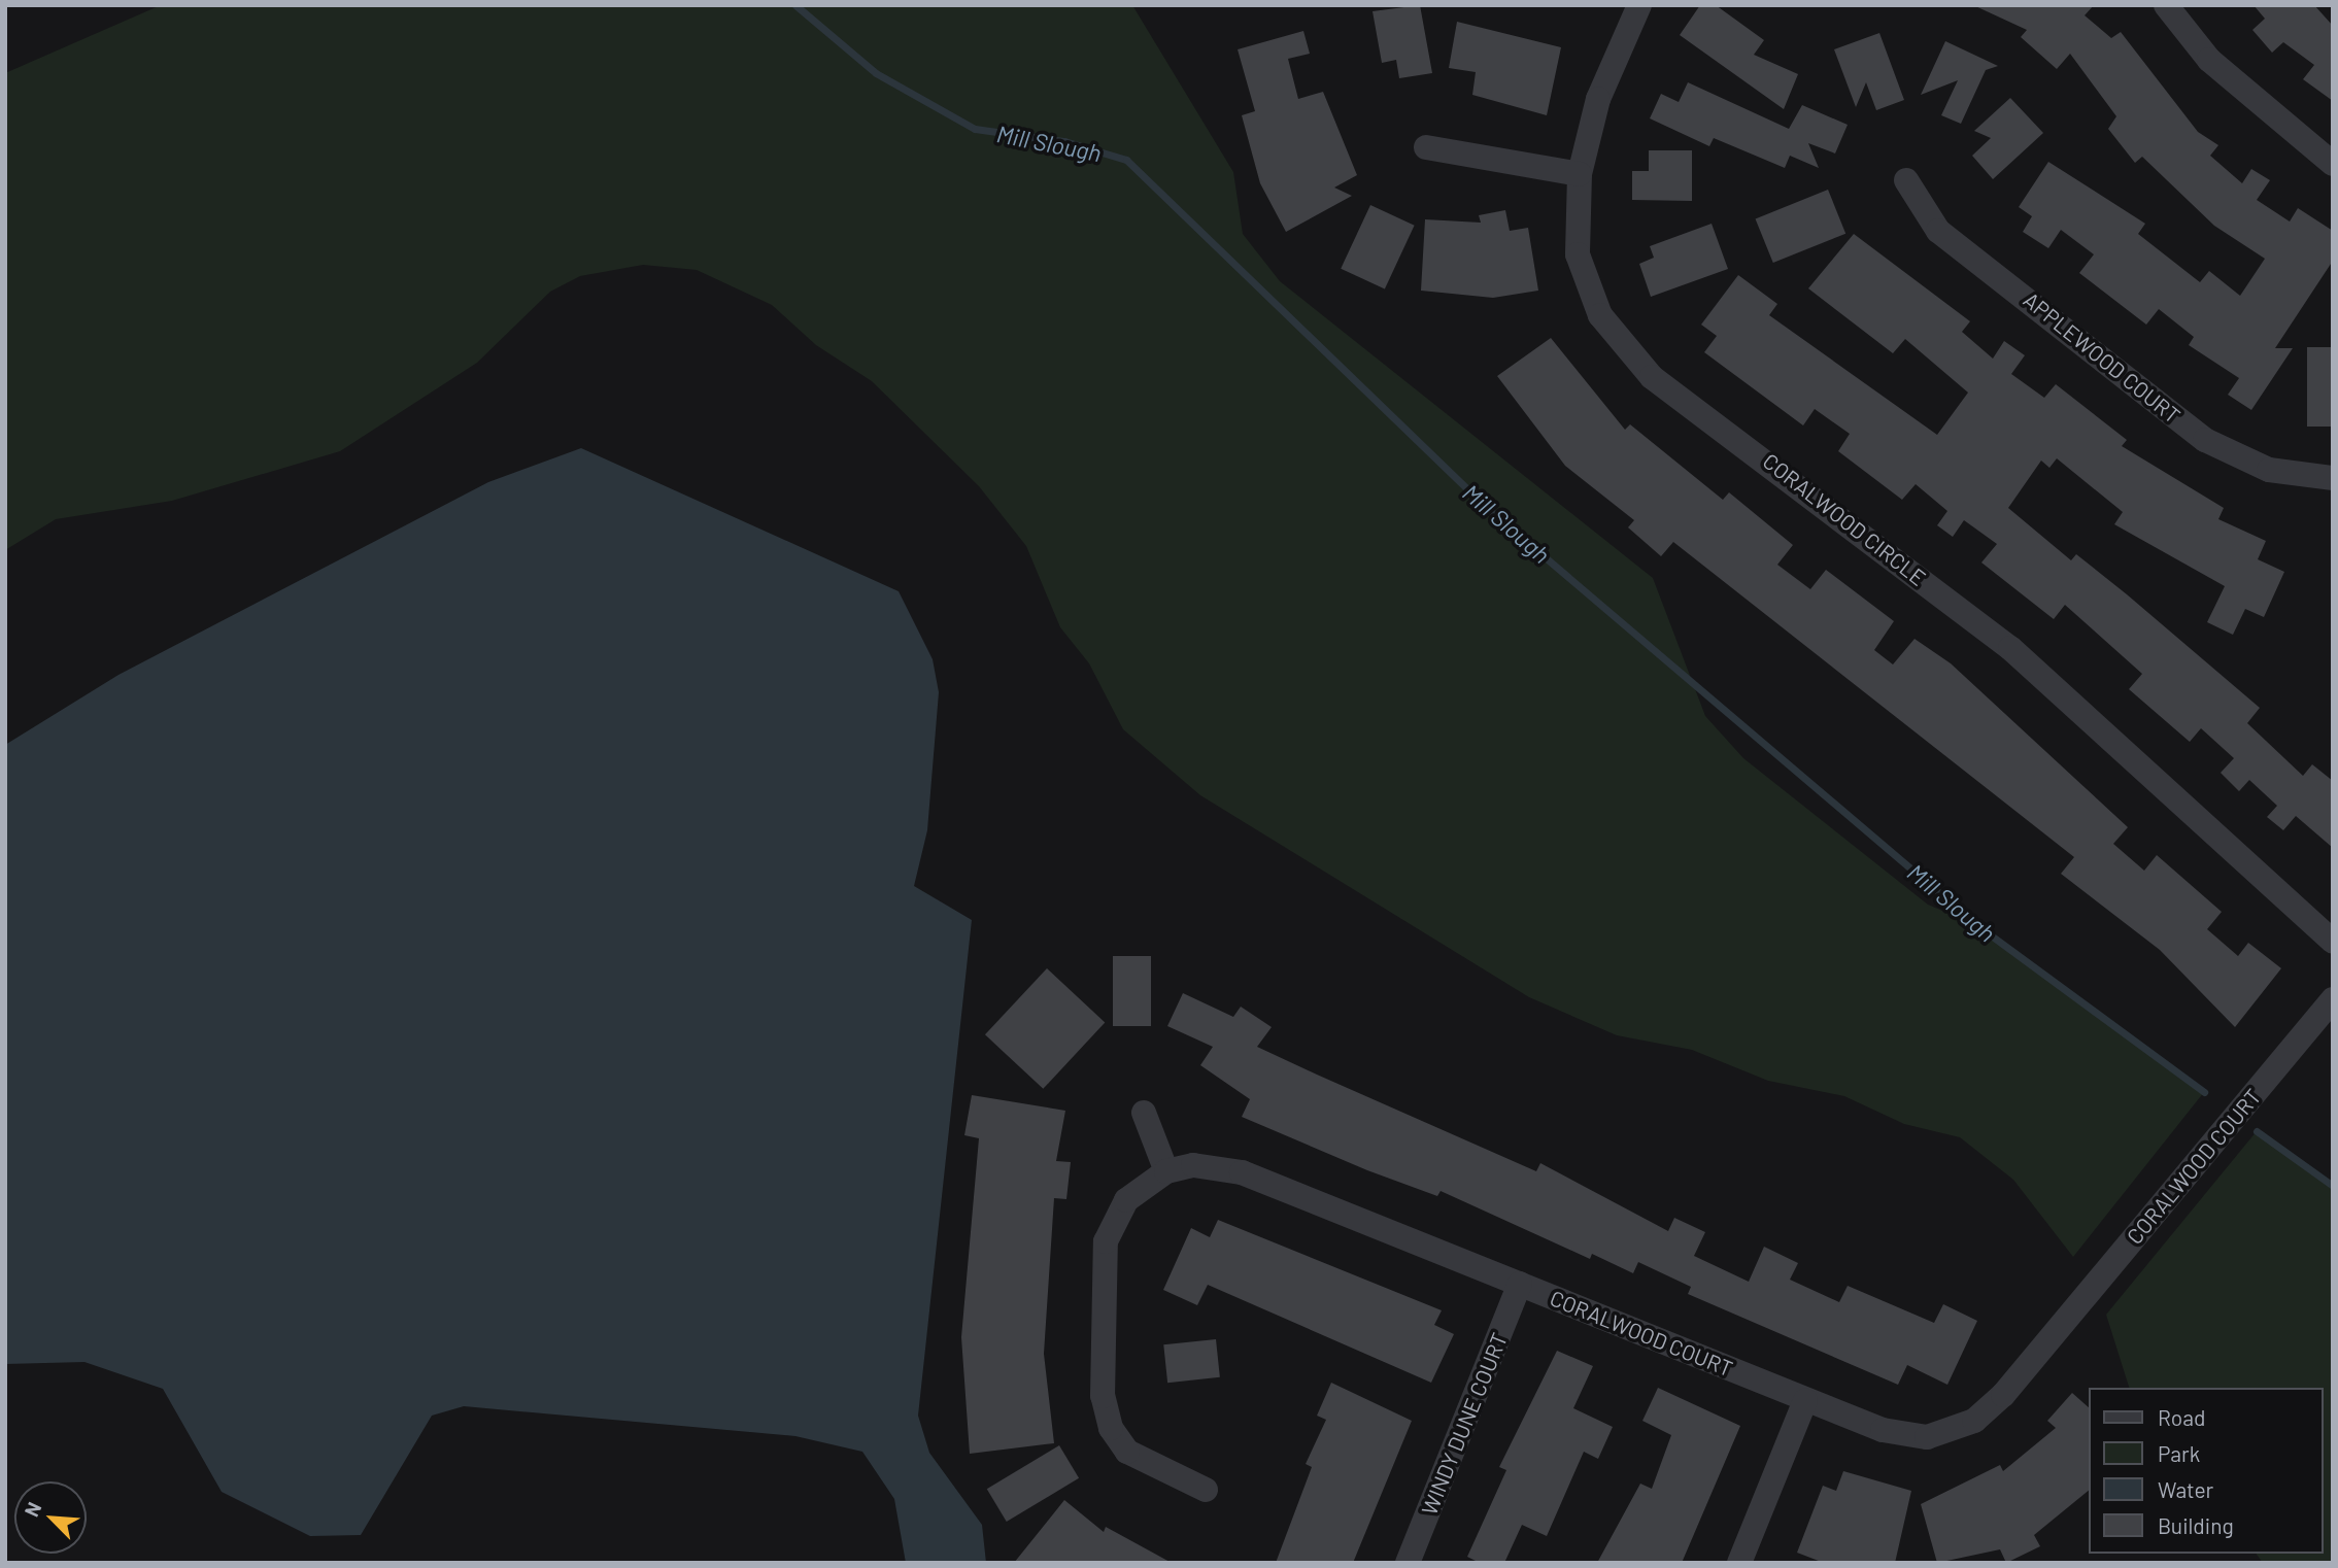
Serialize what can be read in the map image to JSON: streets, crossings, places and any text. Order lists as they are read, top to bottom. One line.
{"streets":{"street":["APPLEWOOD COURT","CORALWOOD CIRCLE","CORALWOOD COURT","WINDY DUNE COURT"]},"crossings":[["CORALWOOD COURT","WINDY DUNE COURT"]],"water":["Mill Slough"],"legend":["Road","Park","Water","Building"],"north":"top left"}
